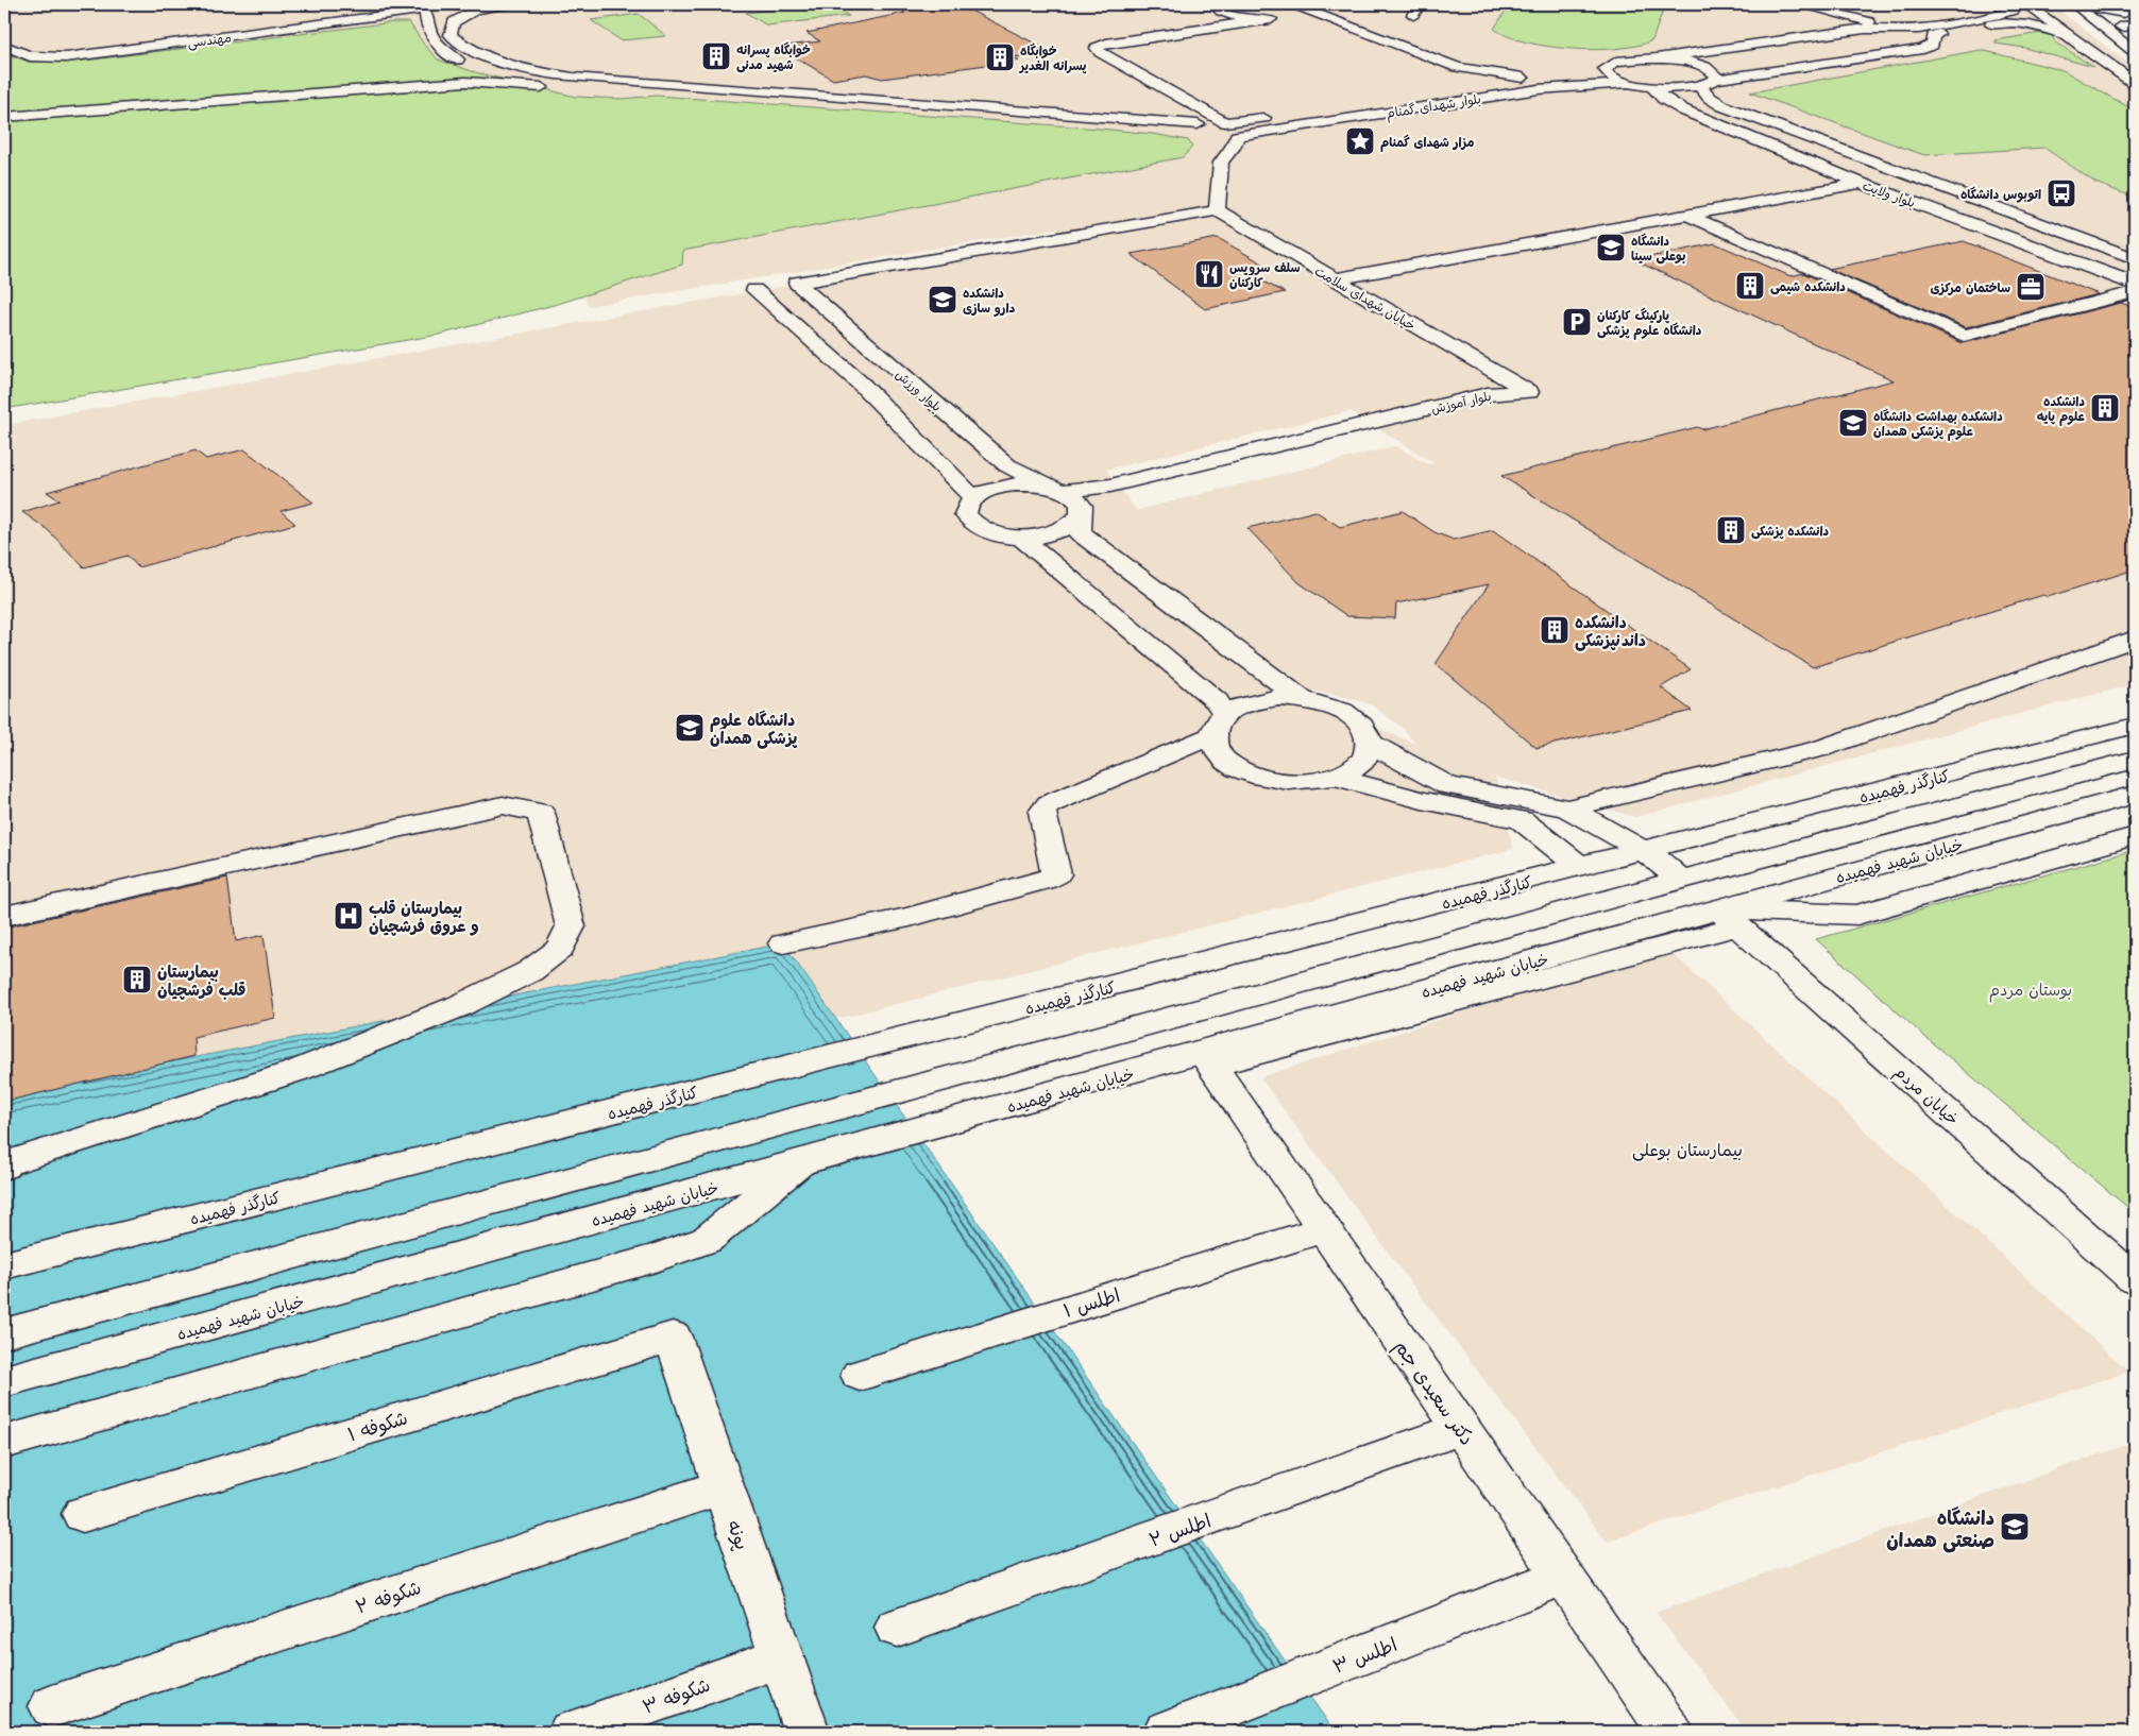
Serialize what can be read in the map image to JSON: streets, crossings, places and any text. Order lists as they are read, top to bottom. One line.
{"streets":{"main road":["مهندسی","بلوار شهدای گمنام","بلوار ولایت","خیابان شهدای سلامت","بلوار ورزش","بلوار آموزش","کنارگذر فهمیده","خیابان شهید فهمیده","خیابان مردم","اطلس ۱","دکتر سعیدی جم","شکوفه ۱","اطلس ۲","پونه","شکوفه ۲","اطلس ۳","شکوفه ۳"]},"crossings":[["مهندسی","بلوار شهدای گمنام"],["خیابان شهدای سلامت","بلوار ورزش"],["خیابان شهدای سلامت","بلوار آموزش"],["بلوار ورزش","بلوار آموزش"],["خیابان شهید فهمیده","خیابان مردم"],["خیابان شهید فهمیده","دکتر سعیدی جم"],["اطلس ۱","دکتر سعیدی جم"],["دکتر سعیدی جم","اطلس ۲"],["دکتر سعیدی جم","اطلس ۳"],["شکوفه ۱","پونه"],["پونه","شکوفه ۲"],["پونه","شکوفه ۳"]],"districts":["بیمارستان بوعلی"],"parks":["بوستان مردم"],"places":{"building":["خوابگاه پسرانه شهید مدنی","خوابگاه پسرانه الغدیر","دانشکده شیمی","دانشکده علوم پایه","دانشکده پزشکی","دانشکده داندنپزشکی","بیمارستان قلب فرشچیان"],"place":["مزار شهدای گمنام"],"bus stop":["اتوبوس دانشگاه"],"school or university":["دانشگاه بوعلی سینا","دانشکده دارو سازی","دانشکده بهداشت دانشگاه علوم پزشکی همدان","دانشگاه علوم پزشکی همدان","دانشگاه صنعتی همدان"],"restaurant":["سلف سرویس کارکنان"],"office":["ساختمان مرکزی"],"parking":["پارکینگ کارکنان دانشگاه علوم پزشکی"],"hospital":["بیمارستان قلب و عروق فرشچیان"]}}
